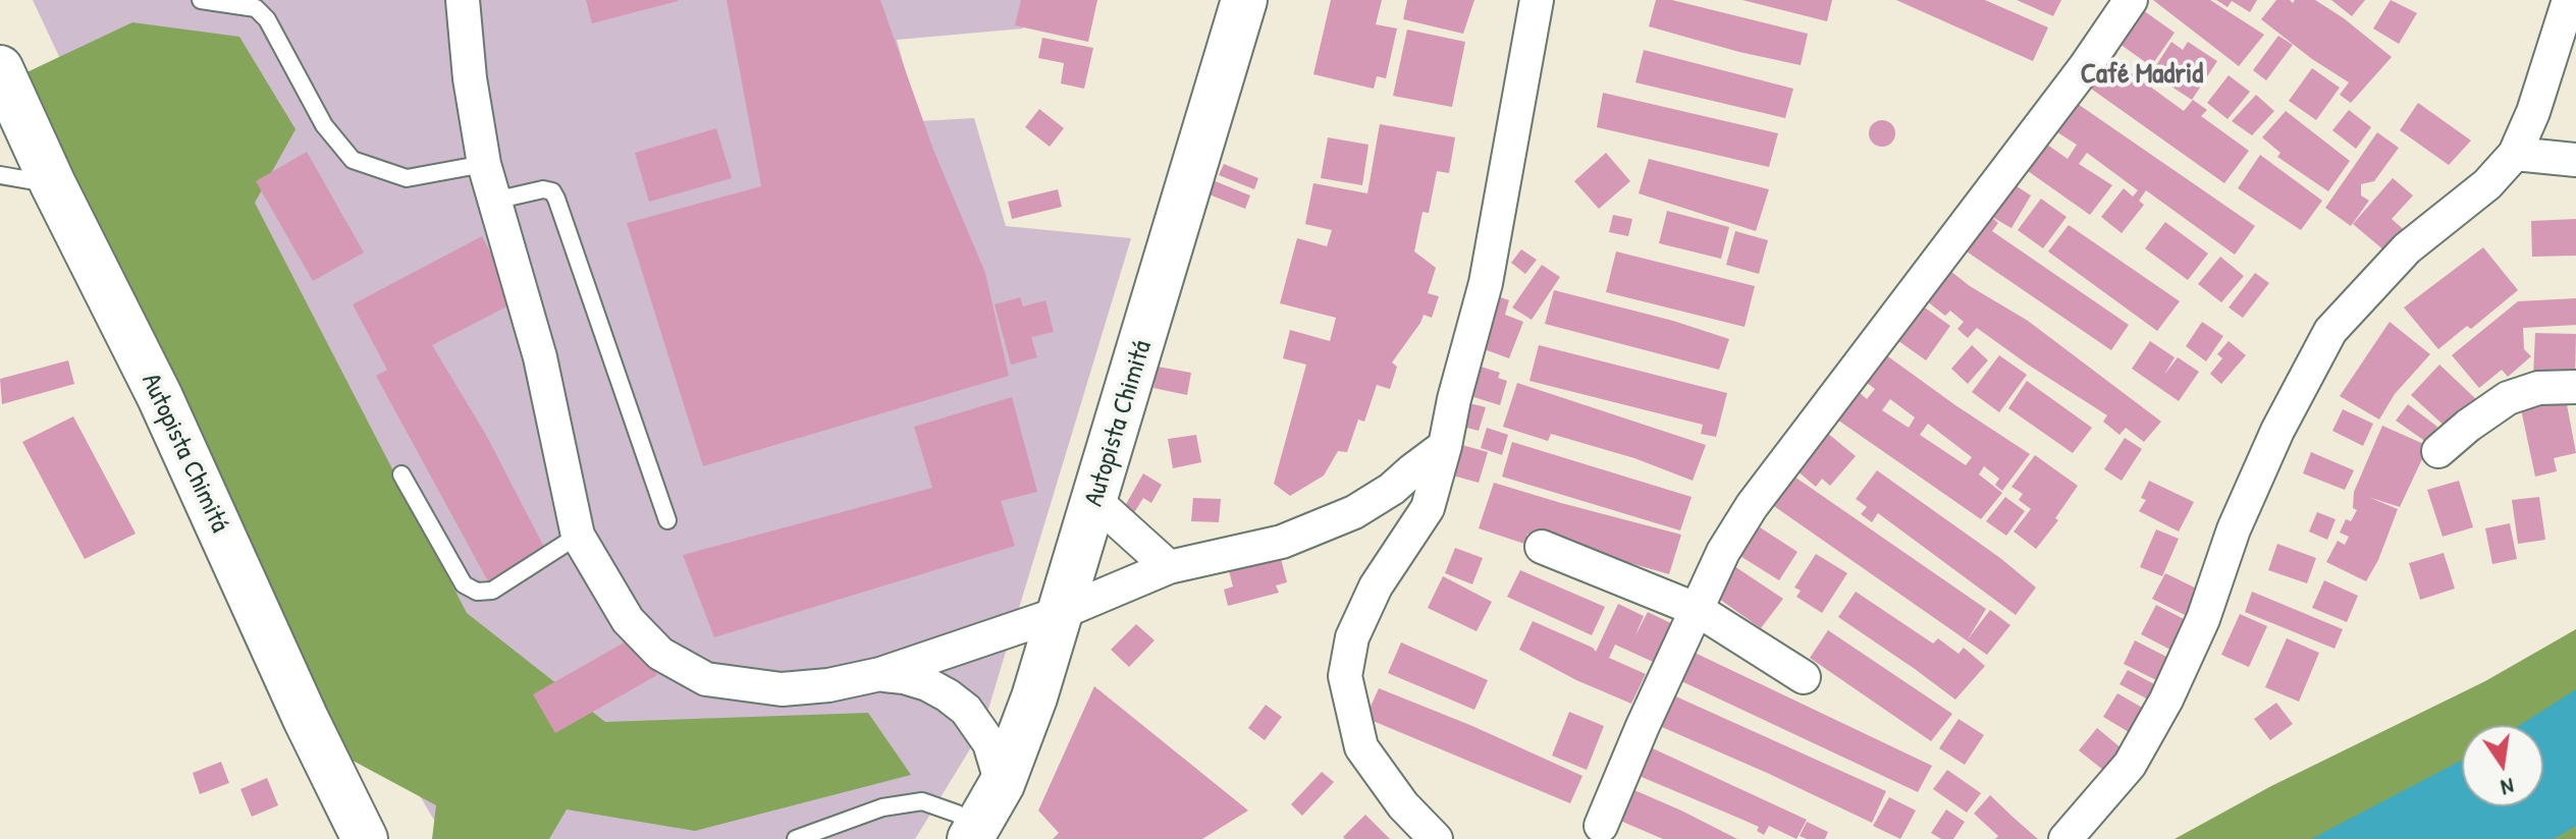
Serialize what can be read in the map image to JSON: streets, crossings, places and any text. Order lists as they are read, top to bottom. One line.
{"streets":{"highway":["Autopista Chimitá"]},"districts":["Café Madrid"],"north":"bottom"}
